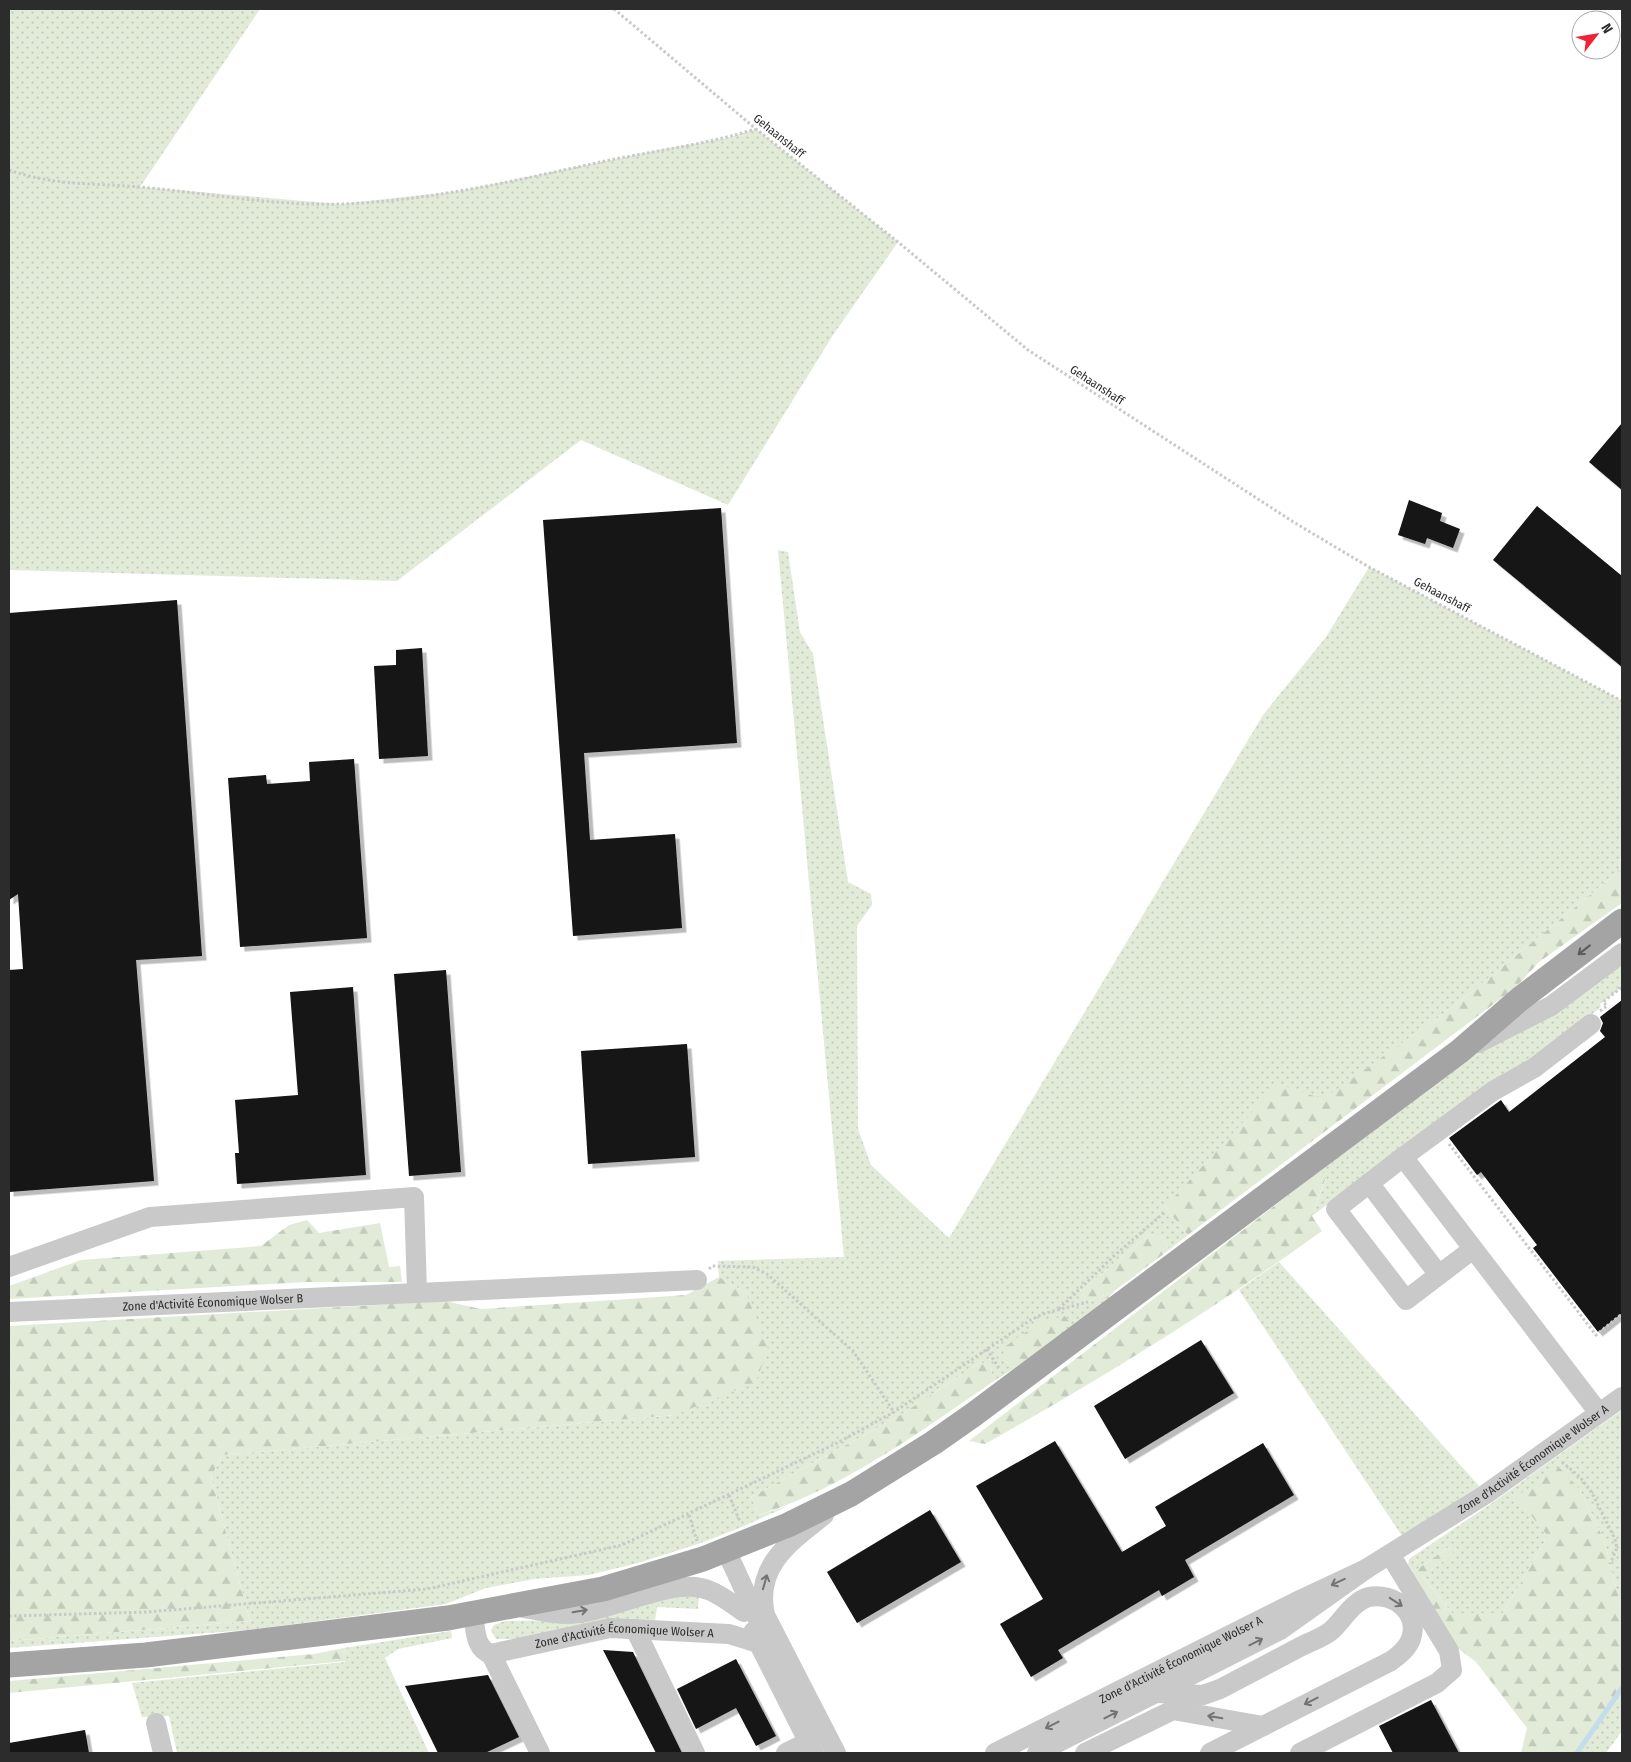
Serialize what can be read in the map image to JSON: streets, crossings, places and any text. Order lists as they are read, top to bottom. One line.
{"streets":{"street":["Zone d'Activité Économique Wolser B","Zone d'Activité Économique Wolser A"],"path":["Gehaanshaff"]},"north":"top right"}
